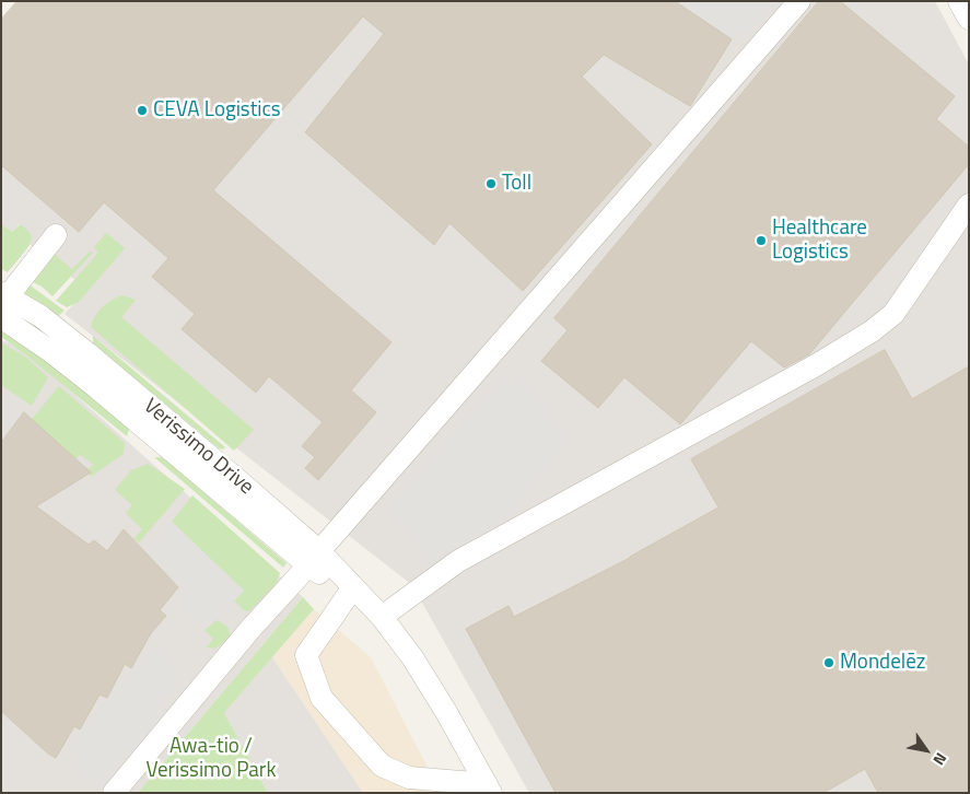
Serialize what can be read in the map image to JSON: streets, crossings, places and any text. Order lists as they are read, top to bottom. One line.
{"streets":{"street":["Verissimo Drive"]},"parks":["Awa-tio / Verissimo Park"],"places":["CEVA Logistics","Toll","Healthcare Logistics","Mondelēz"],"north":"bottom right"}
